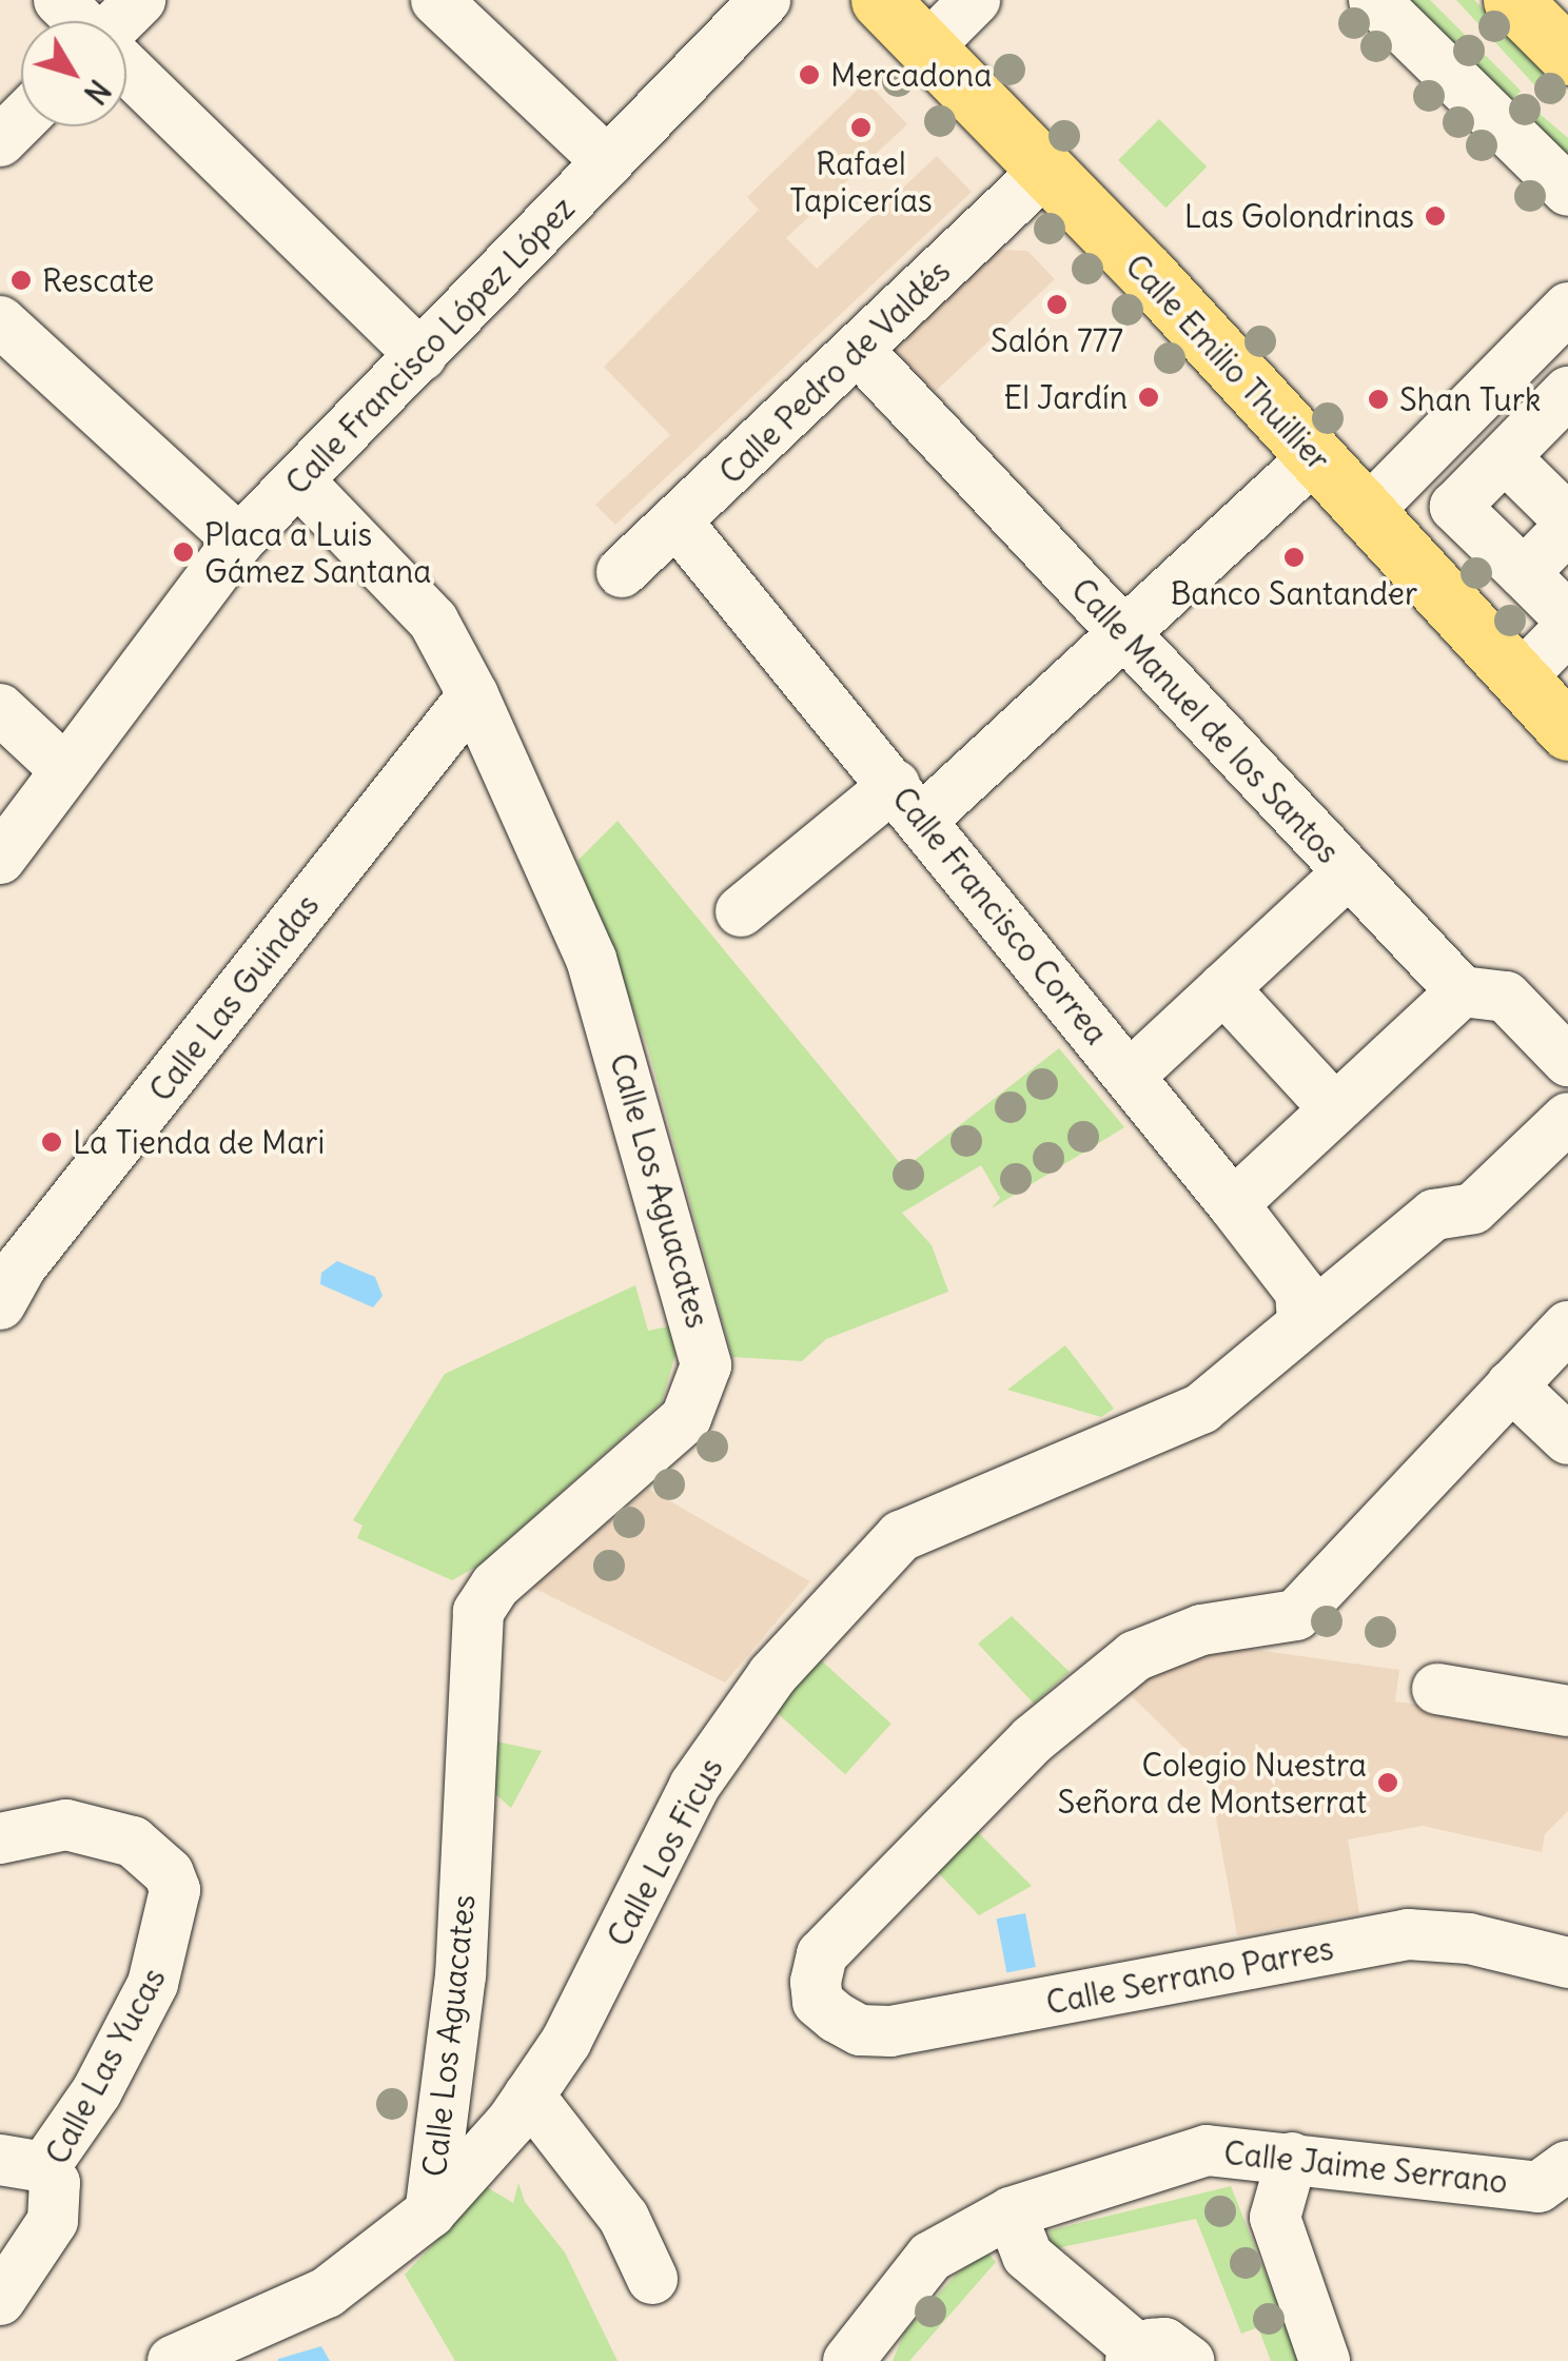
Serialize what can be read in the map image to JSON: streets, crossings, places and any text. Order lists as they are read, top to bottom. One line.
{"streets":{"main road":["Calle Emilio Thuillier"],"street":["Calle Francisco López López","Calle Pedro de Valdés","Calle Manuel de los Santos","Calle Francisco Correa","Calle Las Guindas","Calle Los Aguacates","Calle Los Ficus","Calle Serrano Parres","Calle Las Yucas","Calle Jaime Serrano"]},"crossings":[["Calle Francisco López López","Calle Los Aguacates"],["Calle Emilio Thuillier","Calle Pedro de Valdés"],["Calle Pedro de Valdés","Calle Manuel de los Santos"],["Calle Pedro de Valdés","Calle Francisco Correa"],["Calle Francisco Correa","Calle Los Ficus"],["Calle Las Guindas","Calle Los Aguacates"],["Calle Los Aguacates","Calle Los Ficus"]],"places":["Mercadona","Rafael Tapicerías","Las Golondrinas","Rescate","Salón 777","El Jardín","Shan Turk","Placa a Luis Gámez Santana","Banco Santander","La Tienda de Mari","Colegio Nuestra Señora de Montserrat"],"north":"bottom right"}
